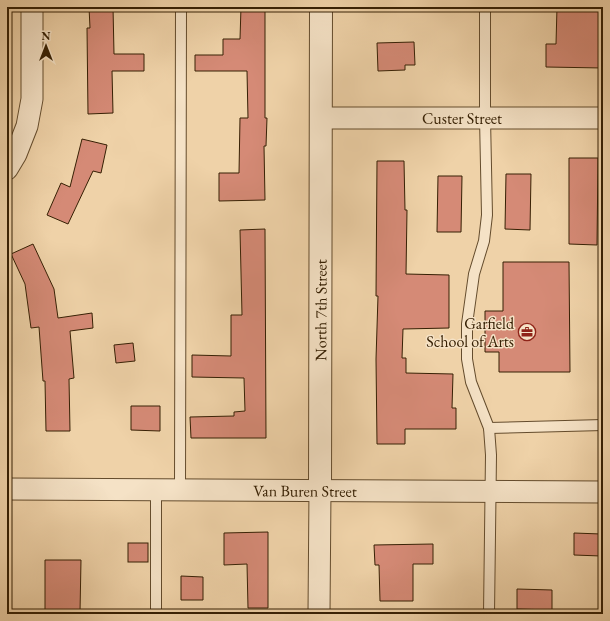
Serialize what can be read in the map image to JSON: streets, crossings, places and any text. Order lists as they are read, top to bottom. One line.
{"streets":{"street":["Custer Street","North 7th Street","Van Buren Street"]},"crossings":[["Custer Street","North 7th Street"],["North 7th Street","Van Buren Street"]],"places":{"office":["Garfield School of Arts"]},"north":"top"}
